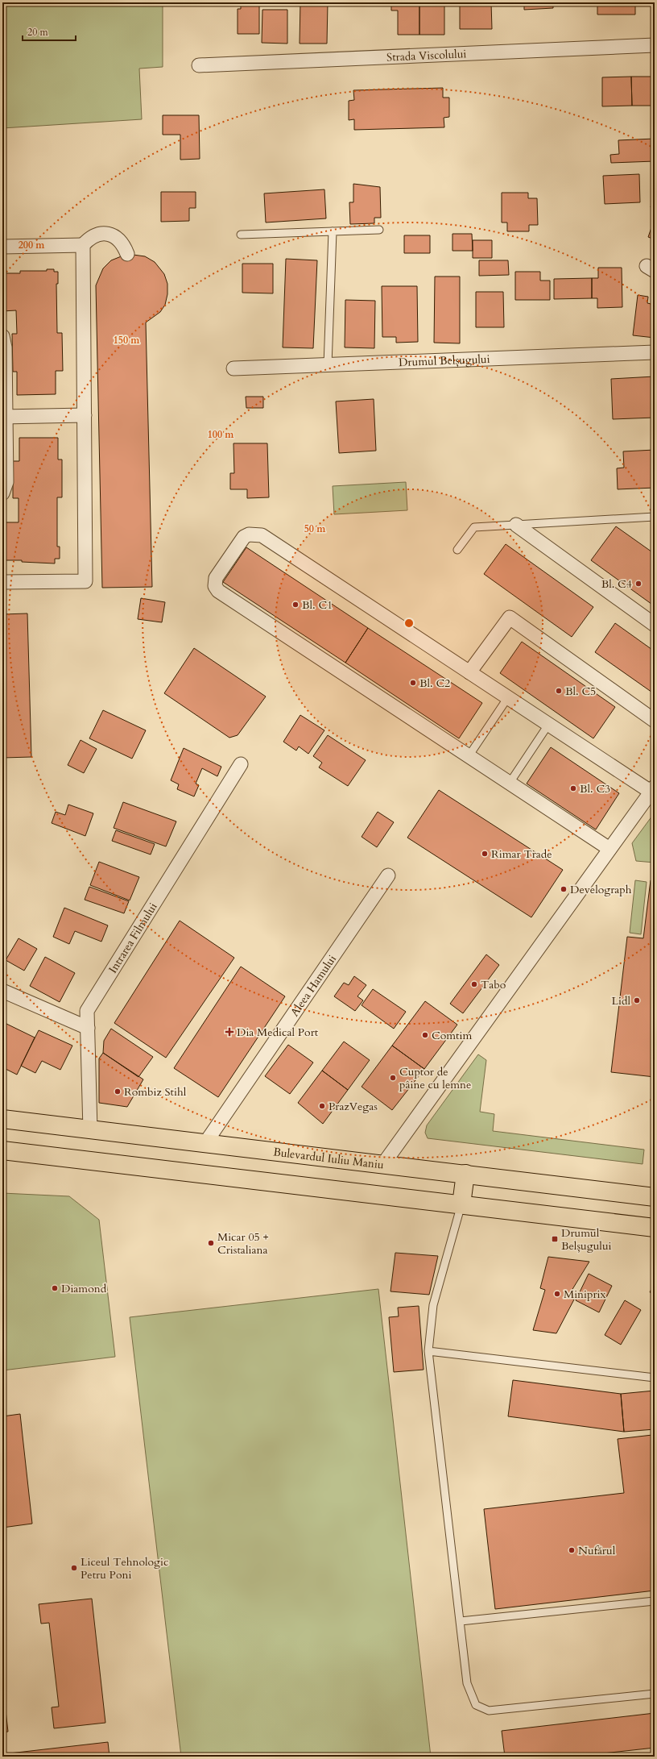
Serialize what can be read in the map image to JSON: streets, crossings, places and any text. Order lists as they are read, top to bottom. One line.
{"streets":{"main road":["Bulevardul Iuliu Maniu"],"street":["Strada Viscolului","Drumul Belșugului","Intrarea Filmului","Aleea Hamului"]},"crossings":[["Intrarea Filmului","Bulevardul Iuliu Maniu"],["Aleea Hamului","Bulevardul Iuliu Maniu"]],"places":{"other":["Bl. C4","Bl. C1","Bl. C2","Bl. C5","Bl. C3","Rimar Trade","Develograph","Tabo","Lidl","Comtim","Cuptor de pâine cu lemne","Rombiz Stihl","PrazVegas","Micar 05 + Cristaliana","Diamond","Miniprix","Nufărul","Liceul Tehnologic Petru Poni"],"health":["Dia Medical Port"],"transit":["Drumul Belșugului"]},"scale_bar":"20 m","rings":["200 m","150 m","100 m","50 m"]}
